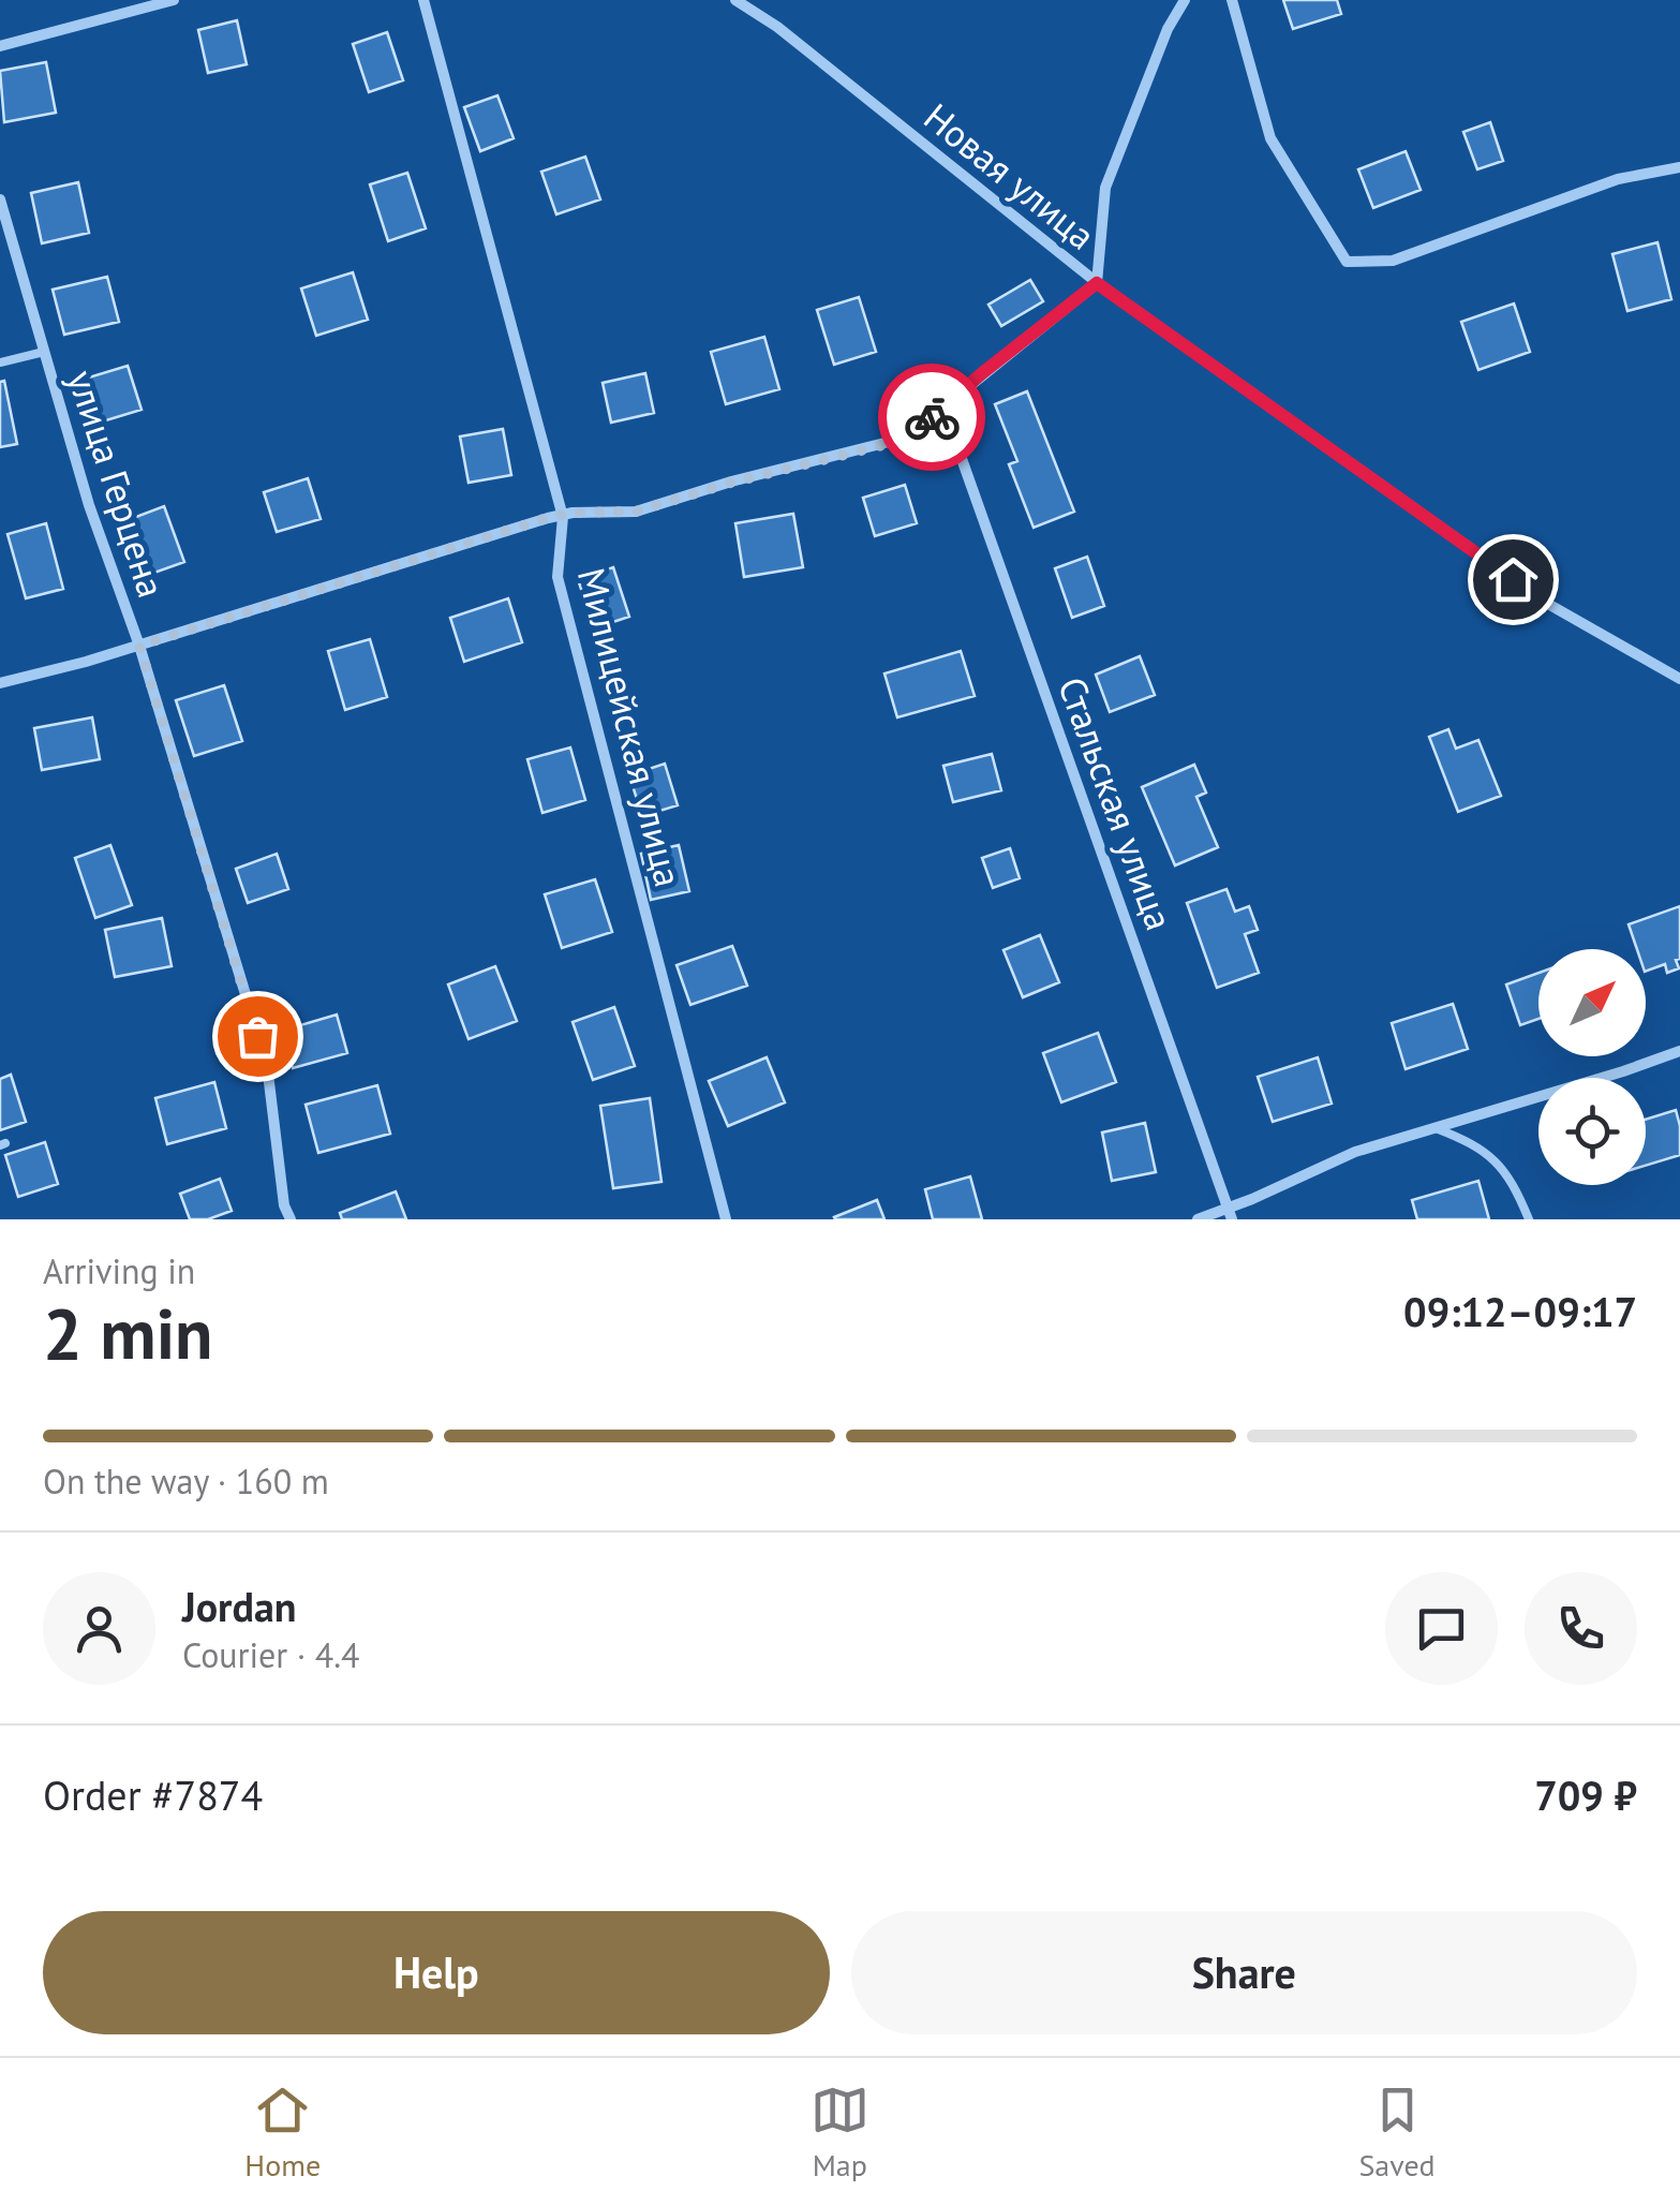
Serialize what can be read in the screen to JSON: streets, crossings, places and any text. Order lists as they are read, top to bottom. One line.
{"streets":{"street":["Новая улица","улица Герцена","Милицейская улица","Стальская улица"]},"north":"top right","page":{"heading":["2 min","Arriving in","09:12–09:17"],"panel":["Jordan","Courier · 4.4","Order #7874","709 ₽"],"bar":"On the way · 160 m","buttons":["Help","Share"],"tabs":["Home","Map","Saved"]}}
